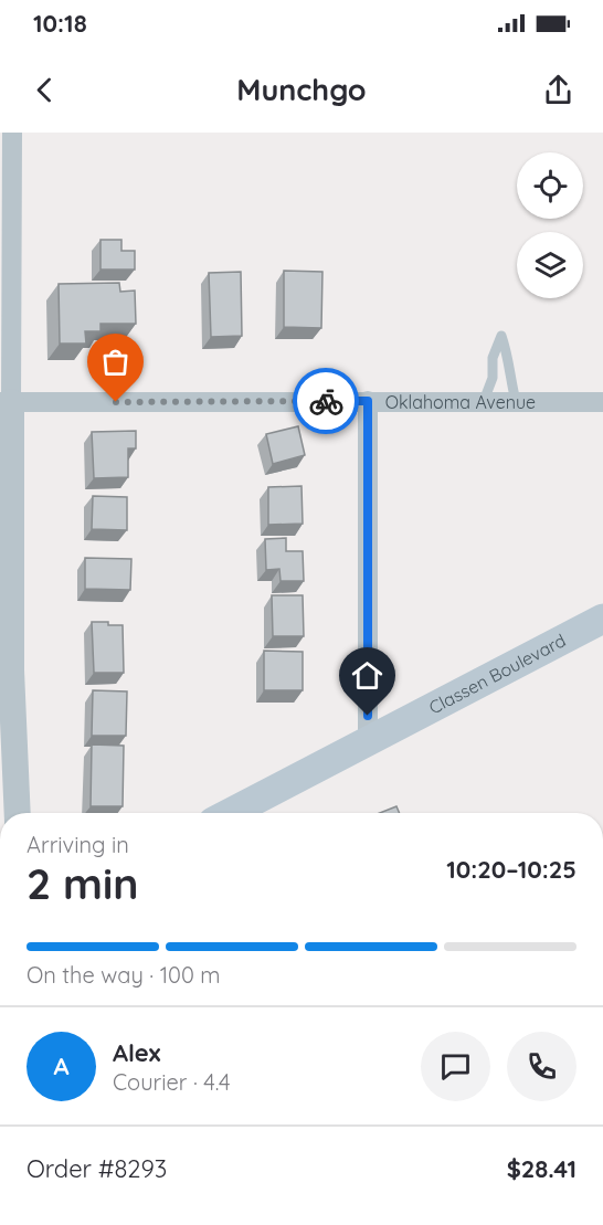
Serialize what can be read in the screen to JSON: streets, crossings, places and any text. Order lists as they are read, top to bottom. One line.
{"streets":{"main road":["Classen Boulevard"],"street":["Oklahoma Avenue"]},"page":{"status":"10:18","header":"Munchgo","heading":["2 min","Arriving in","10:20–10:25"],"panel":["Alex","Courier · 4.4","Order #8293","$28.41"],"bar":"On the way · 100 m","round":"A"}}
